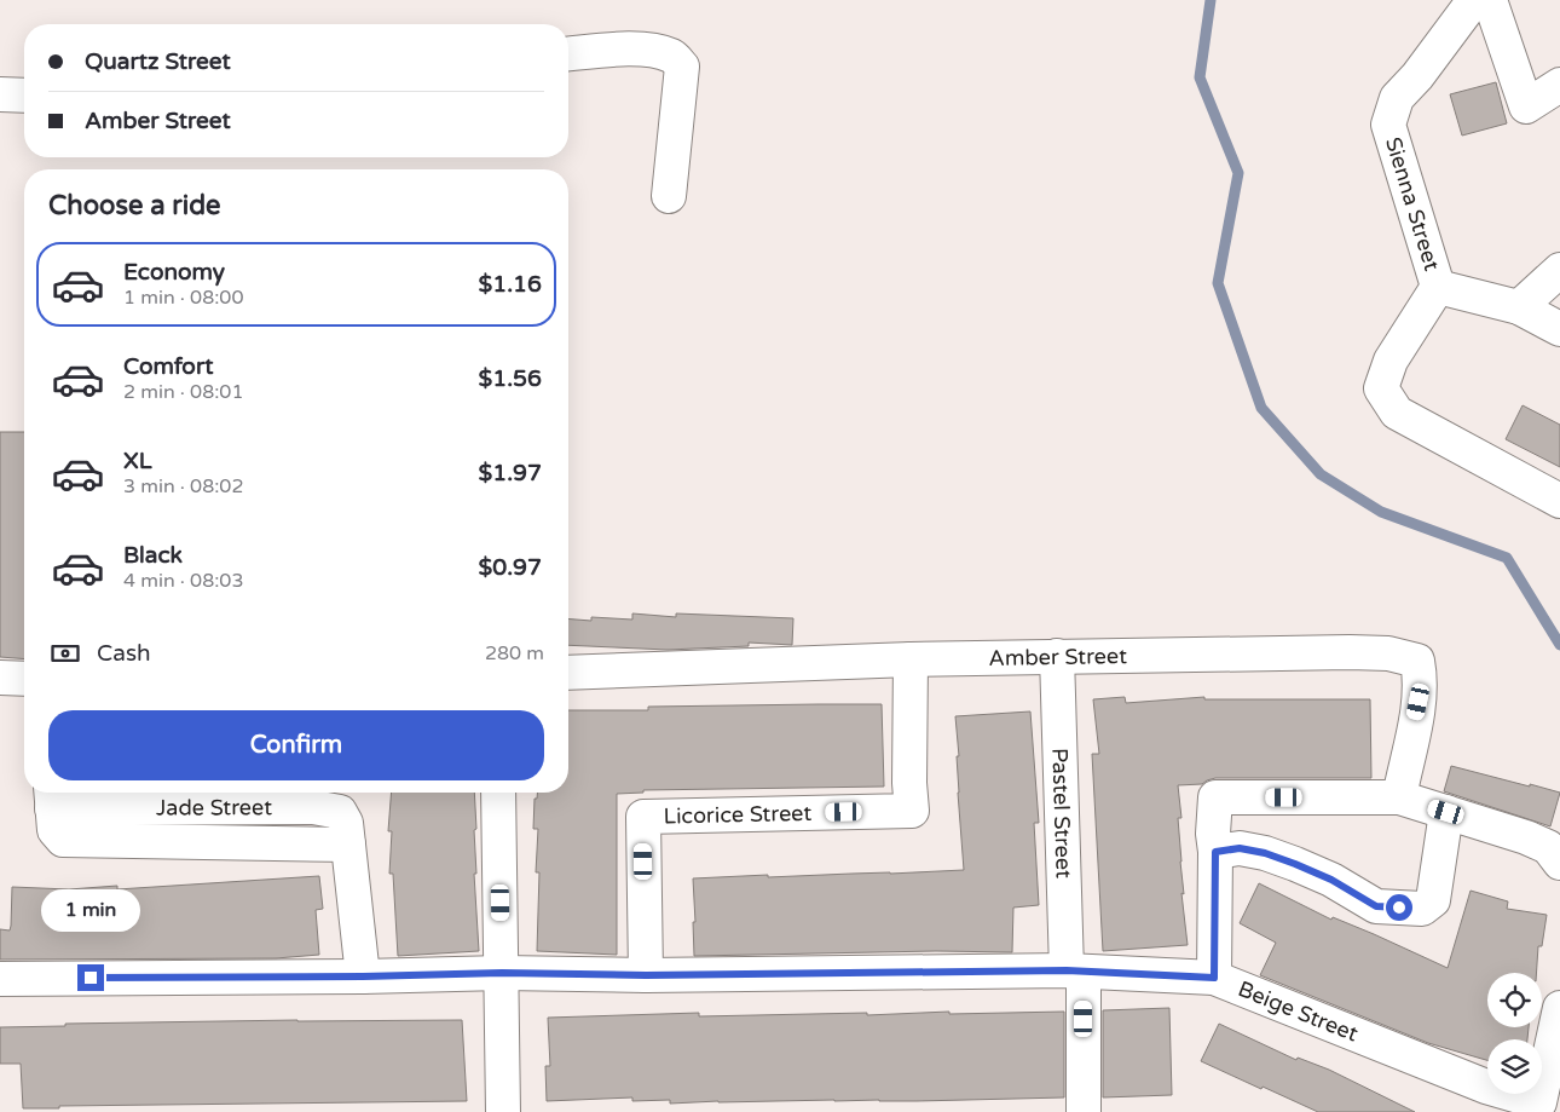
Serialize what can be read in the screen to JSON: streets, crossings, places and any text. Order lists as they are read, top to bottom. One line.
{"streets":{"street":["Sienna Street","Amber Street","Jade Street","Pastel Street","Licorice Street","Beige Street"]},"crossings":[["Amber Street","Pastel Street"],["Amber Street","Licorice Street"],["Pastel Street","Beige Street"],["Licorice Street","Beige Street"]],"page":{"banner":["Quartz Street","Amber Street"],"heading":"Choose a ride","list":[{"name":"Economy","note":"1 min · 08:00","value":"$1.16"},{"name":"Comfort","note":"2 min · 08:01","value":"$1.56"},{"name":"XL","note":"3 min · 08:02","value":"$1.97"},{"name":"Black","note":"4 min · 08:03","value":"$0.97"}],"pay":["Cash","280 m"],"buttons":"Confirm","bubble":"1 min"}}
